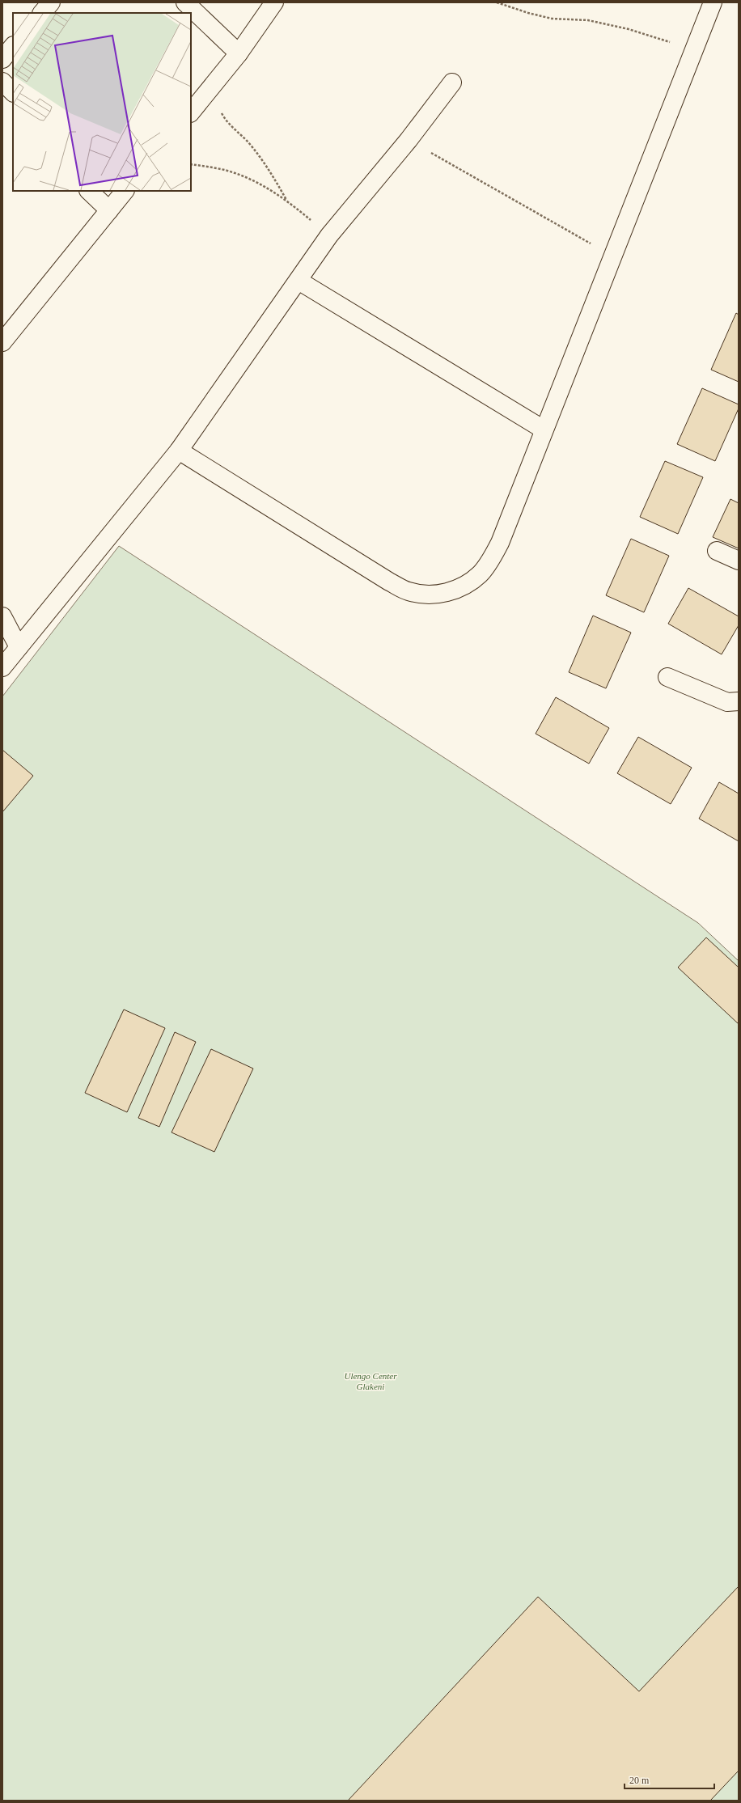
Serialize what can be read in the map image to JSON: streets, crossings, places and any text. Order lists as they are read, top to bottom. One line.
{"parks":["Ulengo Center Glakeni"],"scale_bar":"20 m"}
